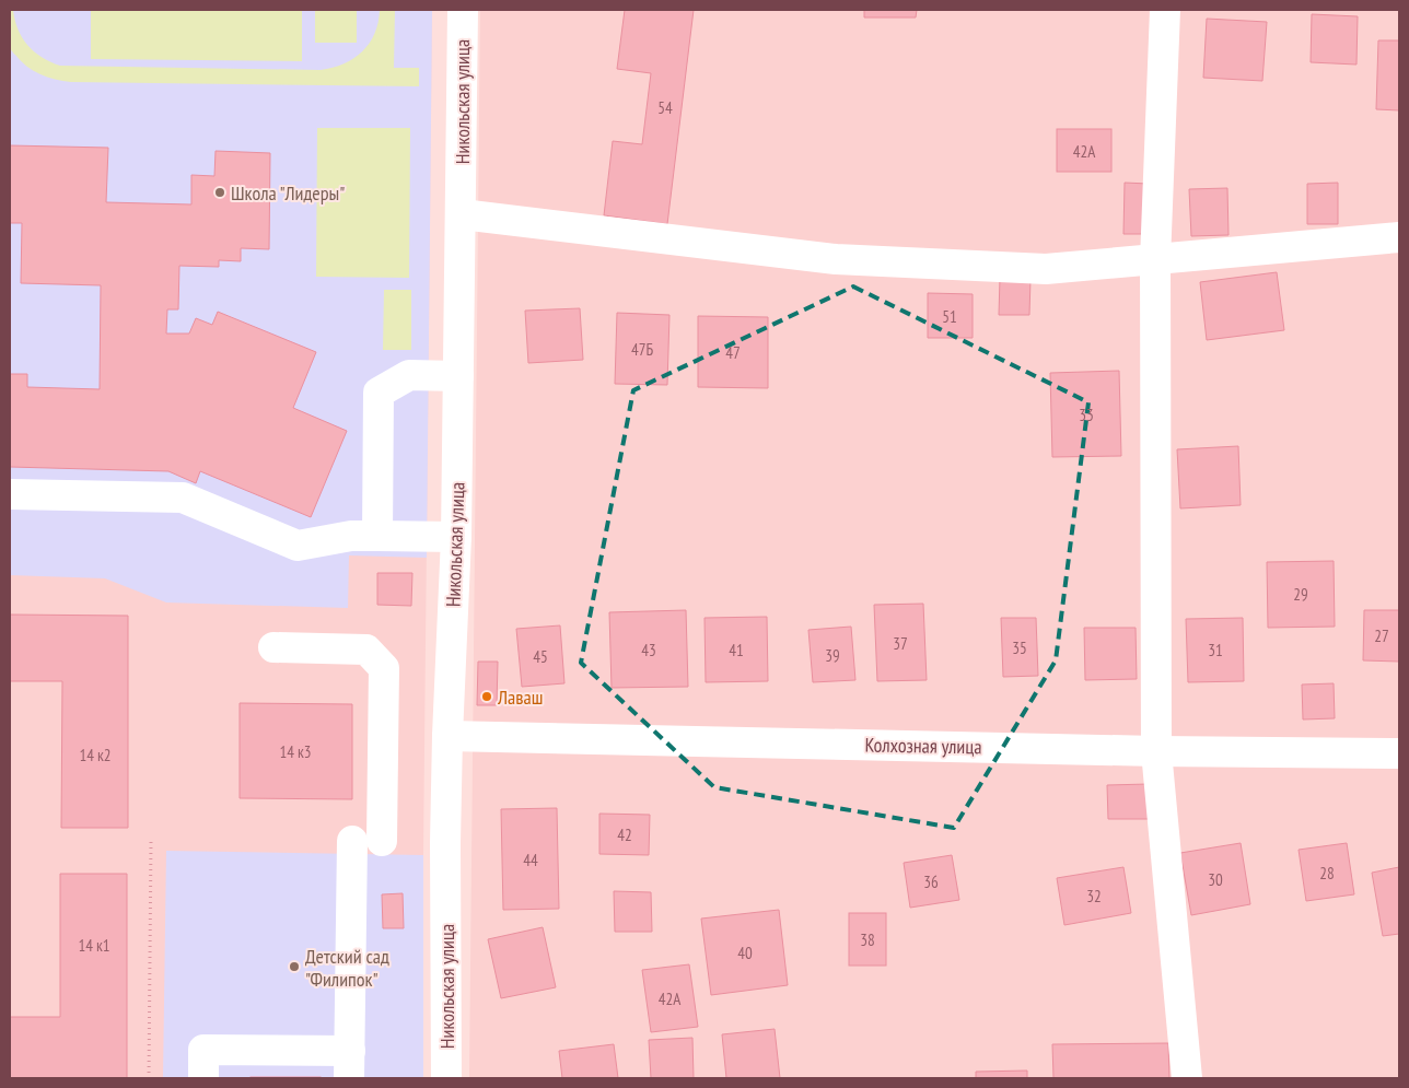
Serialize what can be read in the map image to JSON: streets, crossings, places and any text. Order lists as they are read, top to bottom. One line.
{"streets":{"street":["Никольская улица","Колхозная улица"]},"crossings":[["Никольская улица","Колхозная улица"]],"places":["Школа \"Лидеры\"","Лаваш","Детский сад \"Филипок\""],"house_numbers":["54","42А","51","47Б","47","33","29","27","37","35","43","41","31","39","45","14 к3","14 к2","42","44","28","30","36","32","38","14 к1","40","42А"]}
